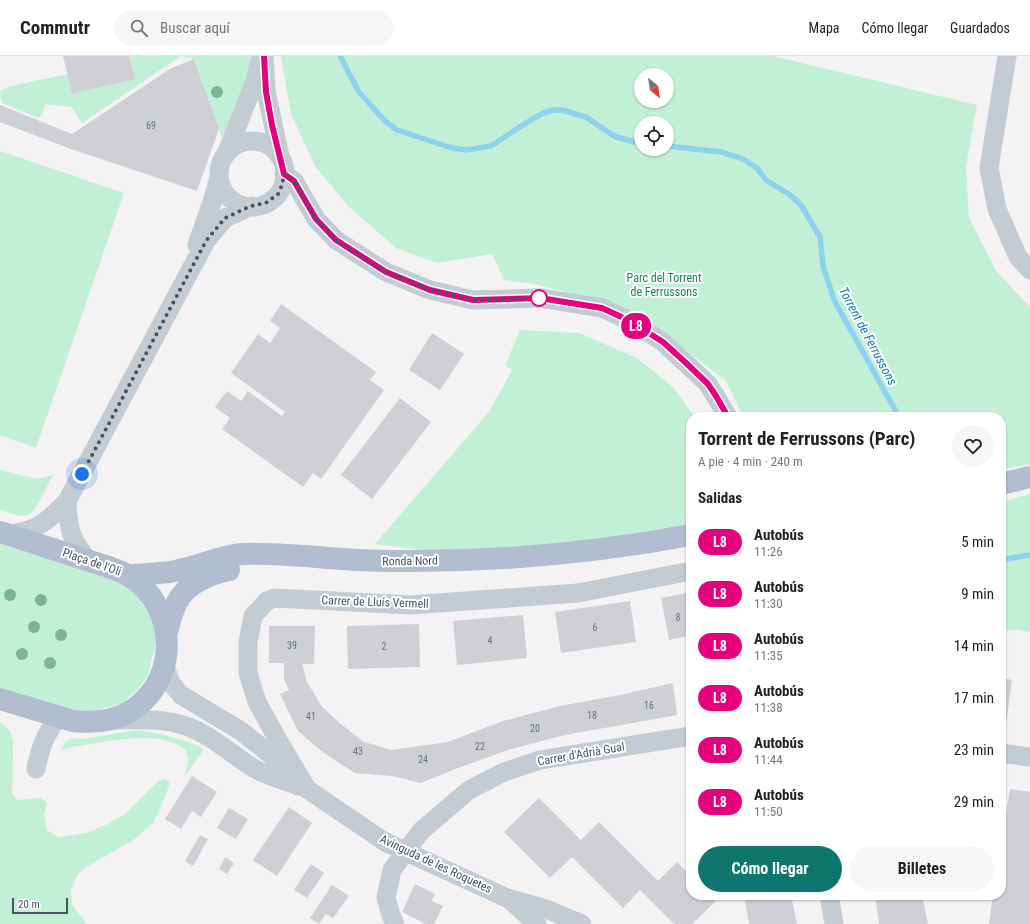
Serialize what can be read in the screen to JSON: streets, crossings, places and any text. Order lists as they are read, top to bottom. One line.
{"streets":{"main road":["Ronda Nord","Plaça de l'Oli"],"street":["Carrer de Lluís Vermell","Carrer d'Adrià Gual","Avinguda de les Roquetes"]},"crossings":[["Ronda Nord","Plaça de l'Oli"],["Plaça de l'Oli","Avinguda de les Roquetes"],["Carrer de Lluís Vermell","Avinguda de les Roquetes"],["Carrer d'Adrià Gual","Avinguda de les Roquetes"]],"water":["Torrent de Ferrussons"],"parks":["Parc del Torrent de Ferrussons"],"lines":["bus line L8"],"house_numbers":["69","8","6","4","39","2","16","18","41","20","22","43","24"],"scale_bar":"20 m","north":"bottom right","page":{"header":"Commutr","search":"Buscar aquí","nav":["Mapa","Cómo llegar","Guardados"],"on_map":"L8","heading":[["Torrent de Ferrussons (Parc)","A pie · 4 min · 240 m"],"Salidas"],"list":[{"mark":"L8","name":"Autobús","note":"11:26","value":"5 min"},{"mark":"L8","name":"Autobús","note":"11:30","value":"9 min"},{"mark":"L8","name":"Autobús","note":"11:35","value":"14 min"},{"mark":"L8","name":"Autobús","note":"11:38","value":"17 min"},{"mark":"L8","name":"Autobús","note":"11:44","value":"23 min"},{"mark":"L8","name":"Autobús","note":"11:50","value":"29 min"}],"buttons":["Cómo llegar","Billetes"],"scale":"20 m"}}
